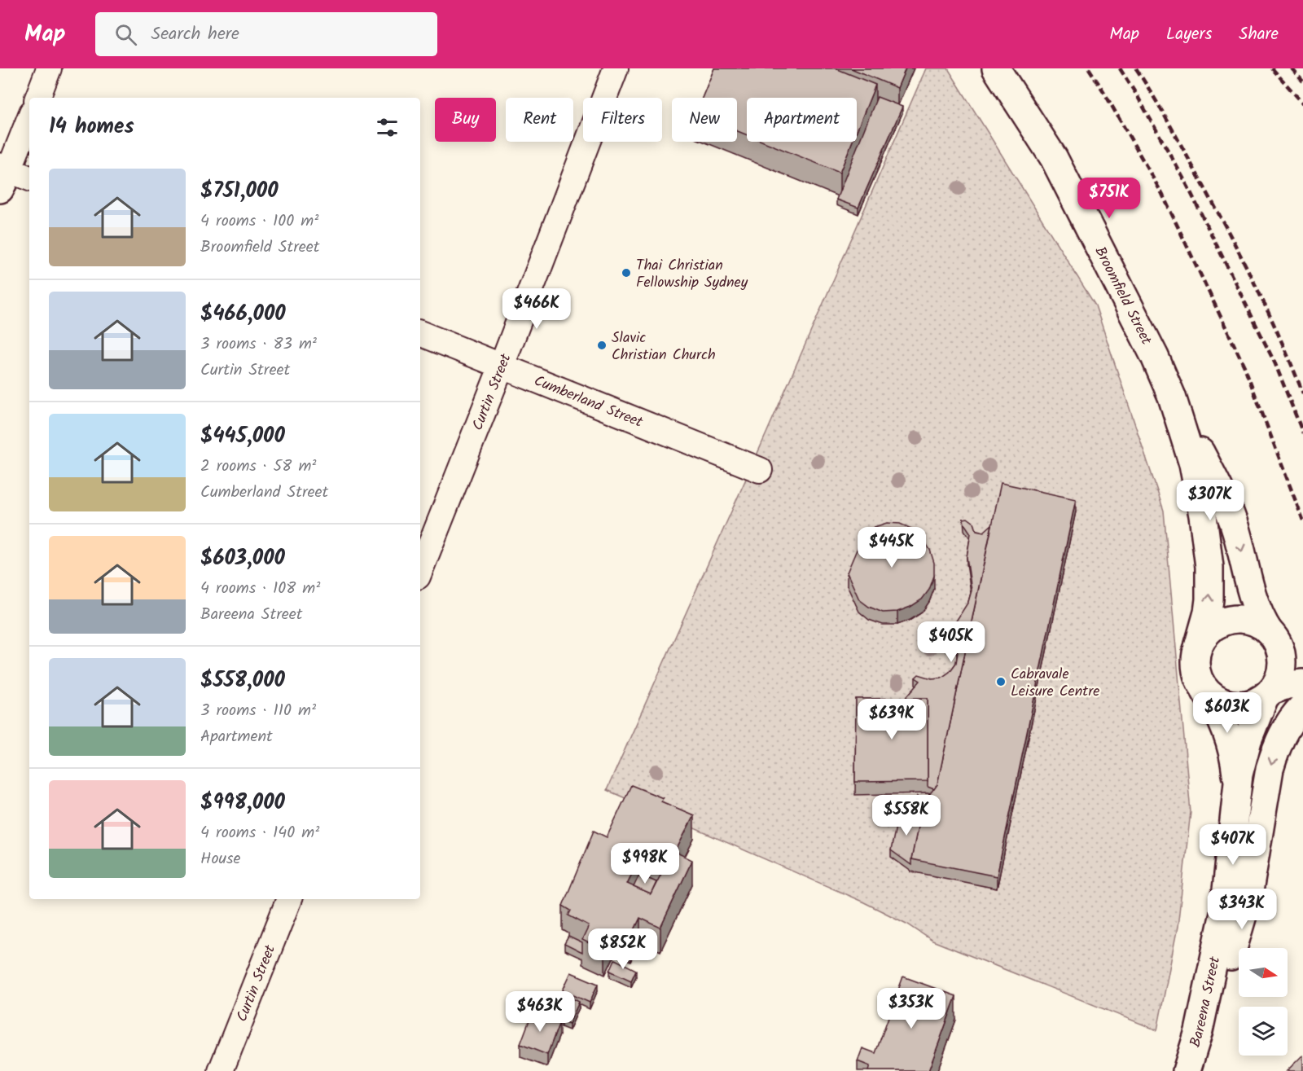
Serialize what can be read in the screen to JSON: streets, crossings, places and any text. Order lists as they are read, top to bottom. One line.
{"streets":{"main road":["Broomfield Street","Bareena Street"],"street":["Curtin Street","Cumberland Street"]},"crossings":[["Curtin Street","Cumberland Street"]],"places":["Thai Christian Fellowship Sydney","Slavic Christian Church","Cabravale Leisure Centre"],"north":"right","page":{"header":"Map","search":"Search here","nav":["Map","Layers","Share"],"chip":["Buy","Rent","Filters","New","Apartment"],"heading":"14 homes","list":[{"name":"$751,000","note":"4 rooms · 100 m² · Broomfield Street"},{"name":"$466,000","note":"3 rooms · 83 m² · Curtin Street"},{"name":"$445,000","note":"2 rooms · 58 m² · Cumberland Street"},{"name":"$603,000","note":"4 rooms · 108 m² · Bareena Street"},{"name":"$558,000","note":"3 rooms · 110 m² · Apartment"},{"name":"$998,000","note":"4 rooms · 140 m² · House"}],"price":["$751K","$466K","$307K","$445K","$405K","$603K","$639K","$558K","$407K","$998K","$343K","$852K","$353K","$463K"]}}
